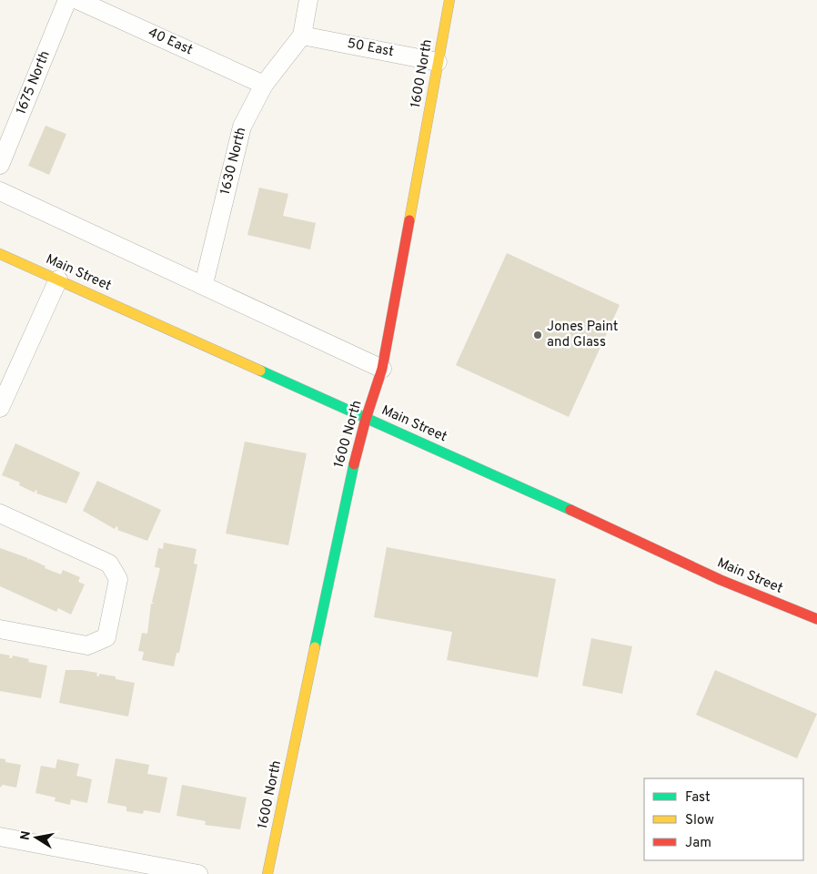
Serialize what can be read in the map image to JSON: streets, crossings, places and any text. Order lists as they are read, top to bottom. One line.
{"streets":{"main road":["1600 North","Main Street"],"street":["40 East","50 East","1675 North","1630 North"]},"crossings":[["40 East","1630 North"],["50 East","1600 North"],["50 East","1630 North"],["1600 North","Main Street"]],"places":["Jones Paint and Glass"],"legend":["Fast","Slow","Jam"],"north":"left"}
